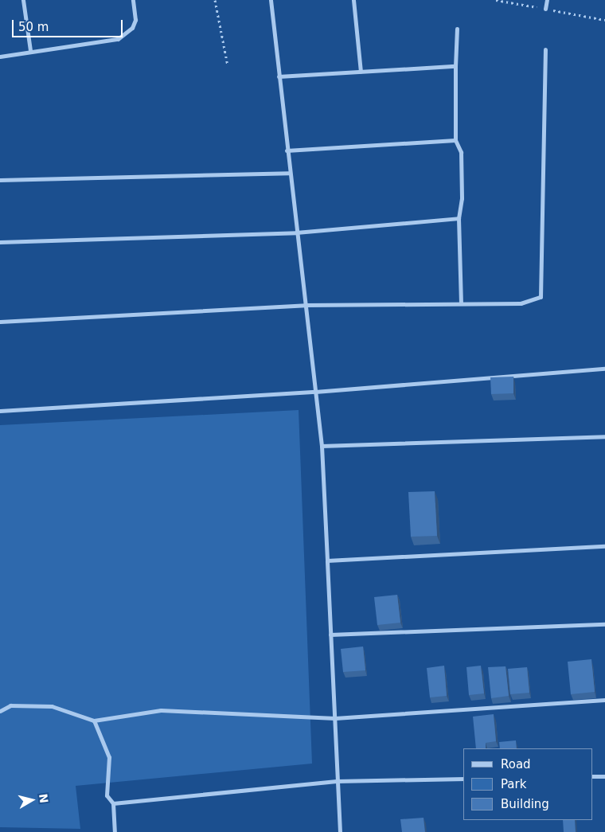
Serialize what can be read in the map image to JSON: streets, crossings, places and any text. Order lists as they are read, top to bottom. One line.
{"legend":["Road","Park","Building"],"scale_bar":"50 m","north":"right"}
